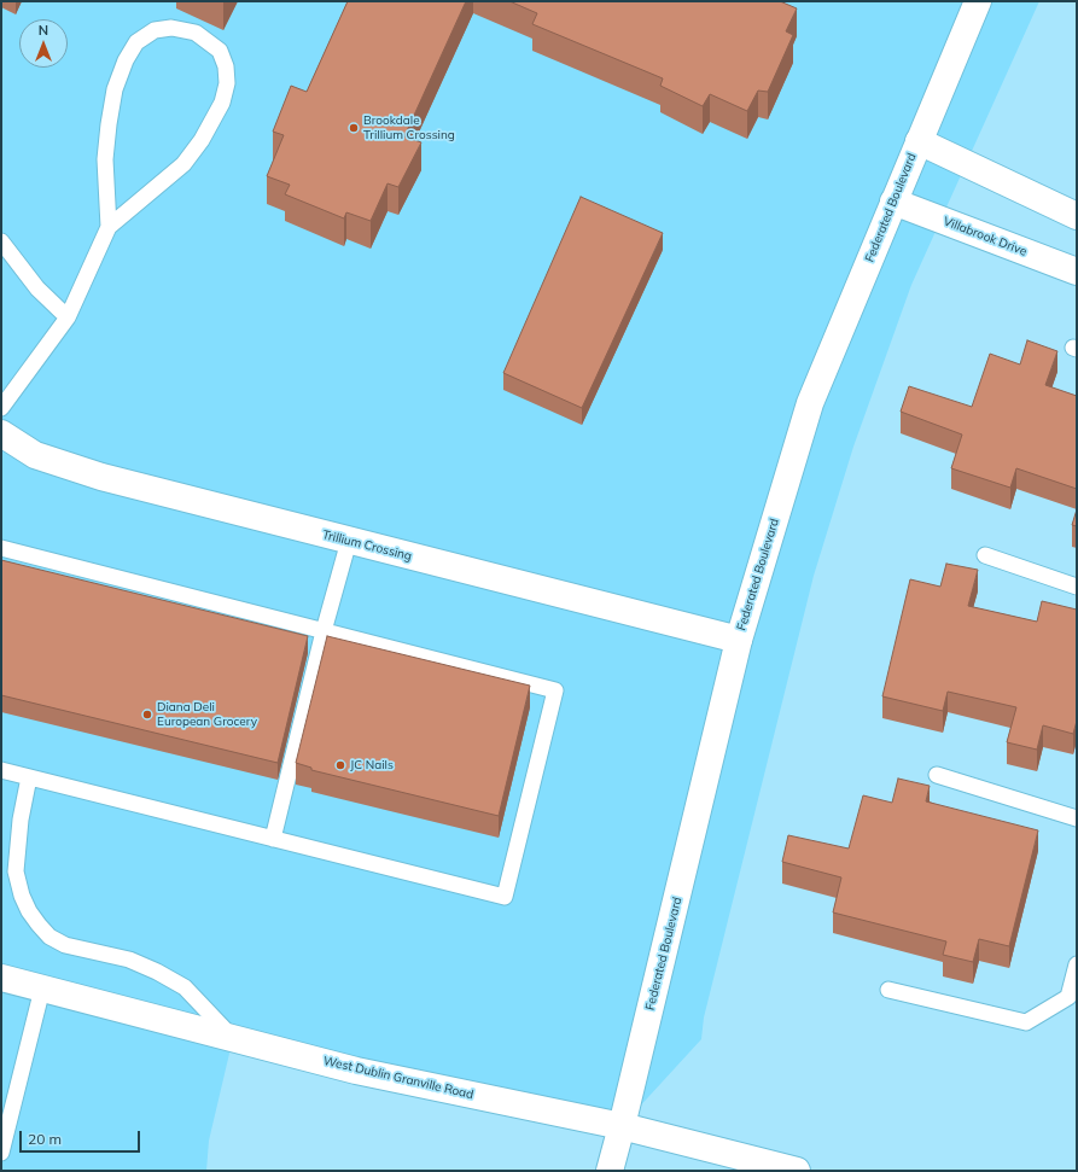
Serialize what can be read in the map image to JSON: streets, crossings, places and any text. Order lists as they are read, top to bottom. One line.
{"streets":{"main road":["Federated Boulevard","Villabrook Drive","Trillium Crossing","West Dublin Granville Road"]},"crossings":[["Federated Boulevard","Villabrook Drive"],["Federated Boulevard","Trillium Crossing"],["Federated Boulevard","West Dublin Granville Road"]],"places":["Brookdale Trillium Crossing","Diana Deli European Grocery","JC Nails"],"scale_bar":"20 m","north":"top"}
